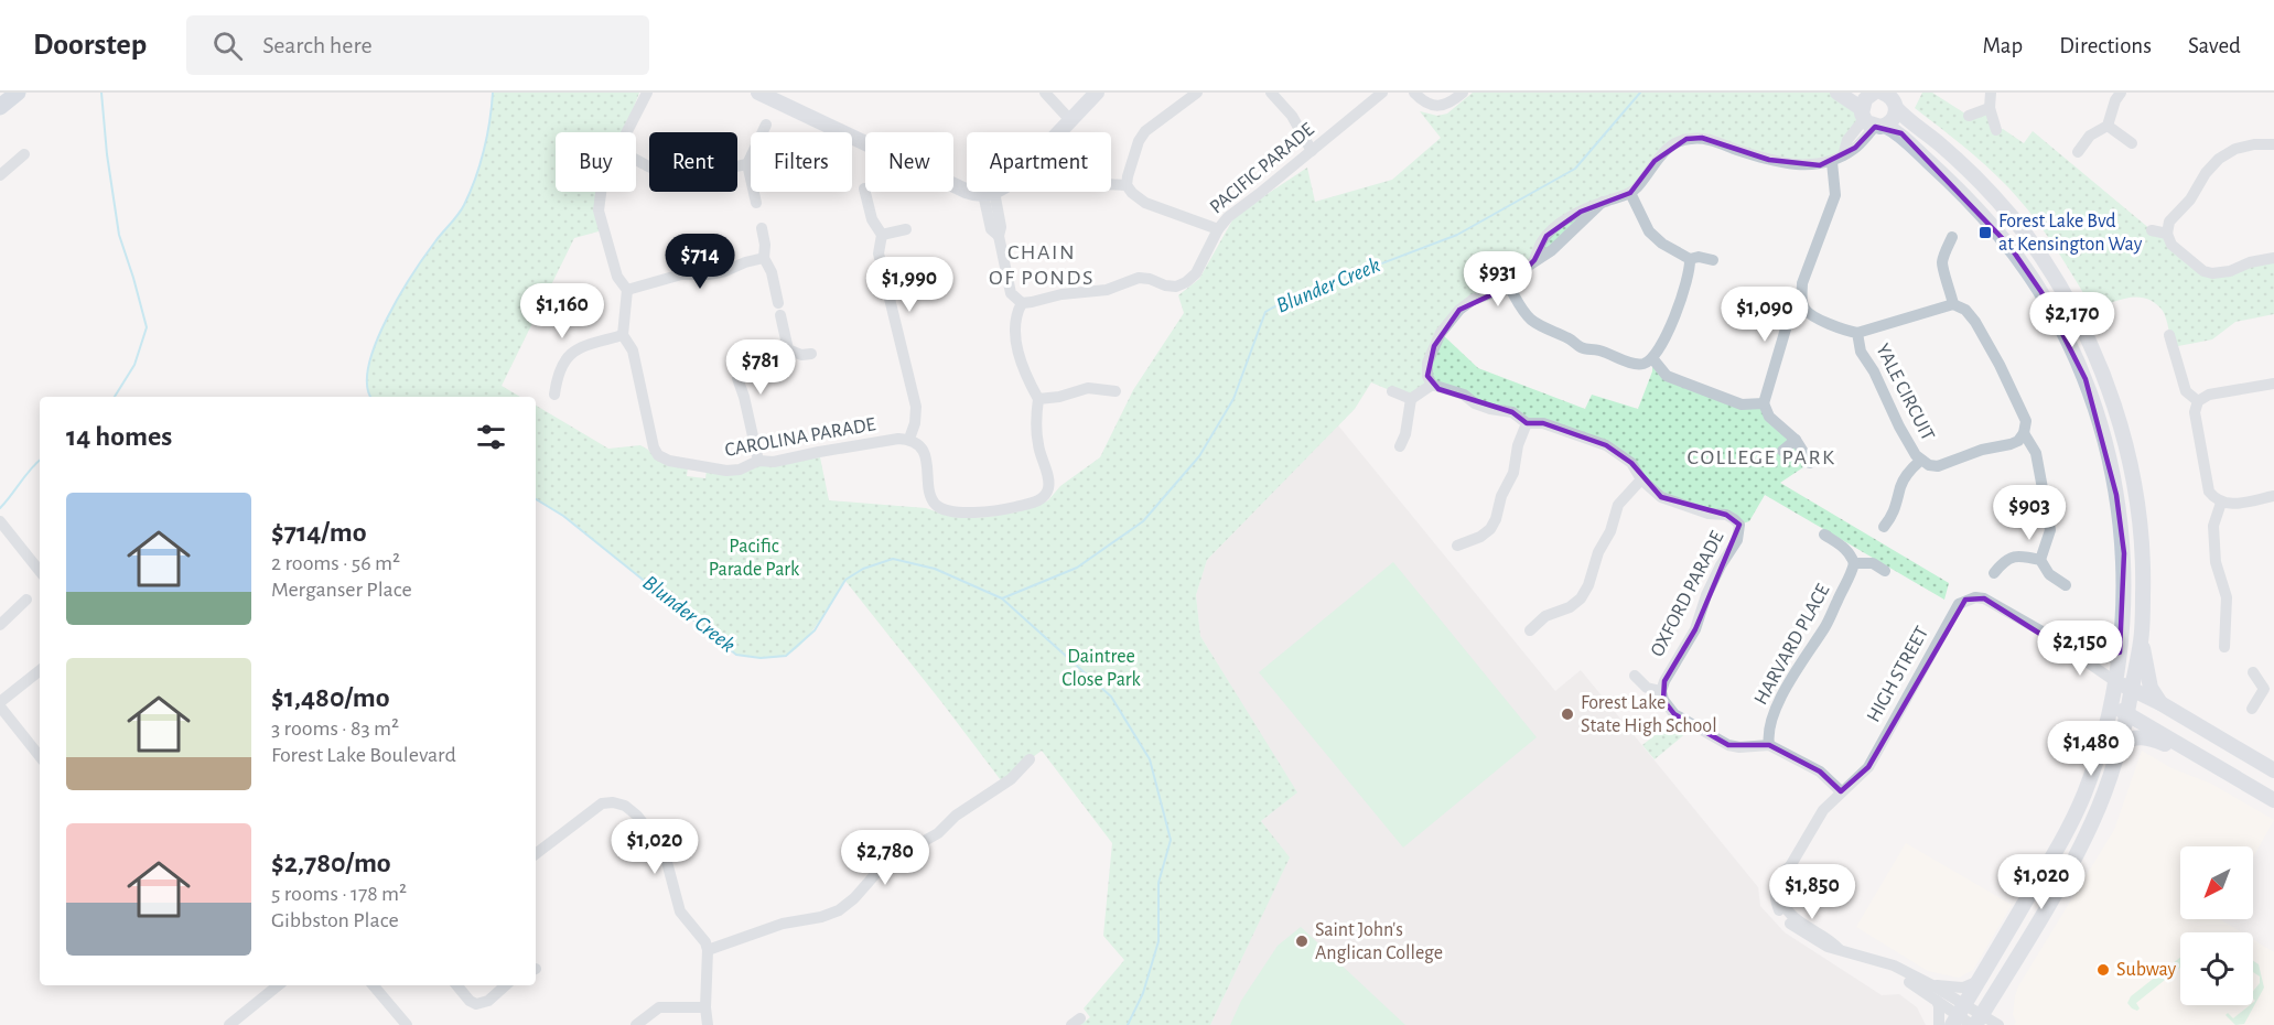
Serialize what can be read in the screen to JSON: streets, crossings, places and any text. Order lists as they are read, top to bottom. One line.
{"streets":{"street":["PACIFIC PARADE","YALE CIRCUIT","CAROLINA PARADE","OXFORD PARADE","HARVARD PLACE","HIGH STREET"]},"crossings":[["OXFORD PARADE","HARVARD PLACE"]],"districts":["CHAIN OF PONDS","COLLEGE PARK"],"water":["Blunder Creek"],"parks":["Pacific Parade Park","Daintree Close Park"],"places":{"transit":["Forest Lake Bvd at Kensington Way"],"other":["Forest Lake State High School","Saint John's Anglican College","Subway"]},"north":"bottom left","page":{"header":"Doorstep","search":"Search here","nav":["Map","Directions","Saved"],"chip":["Buy","Rent","Filters","New","Apartment"],"price":["$714","$931","$1,990","$1,160","$1,090","$2,170","$781","$903","$2,150","$1,480","$1,020","$2,780","$1,020","$1,850"],"heading":"14 homes","list":[{"name":"$714/mo","note":"2 rooms · 56 m² · Merganser Place"},{"name":"$1,480/mo","note":"3 rooms · 83 m² · Forest Lake Boulevard"},{"name":"$2,780/mo","note":"5 rooms · 178 m² · Gibbston Place"}]}}
